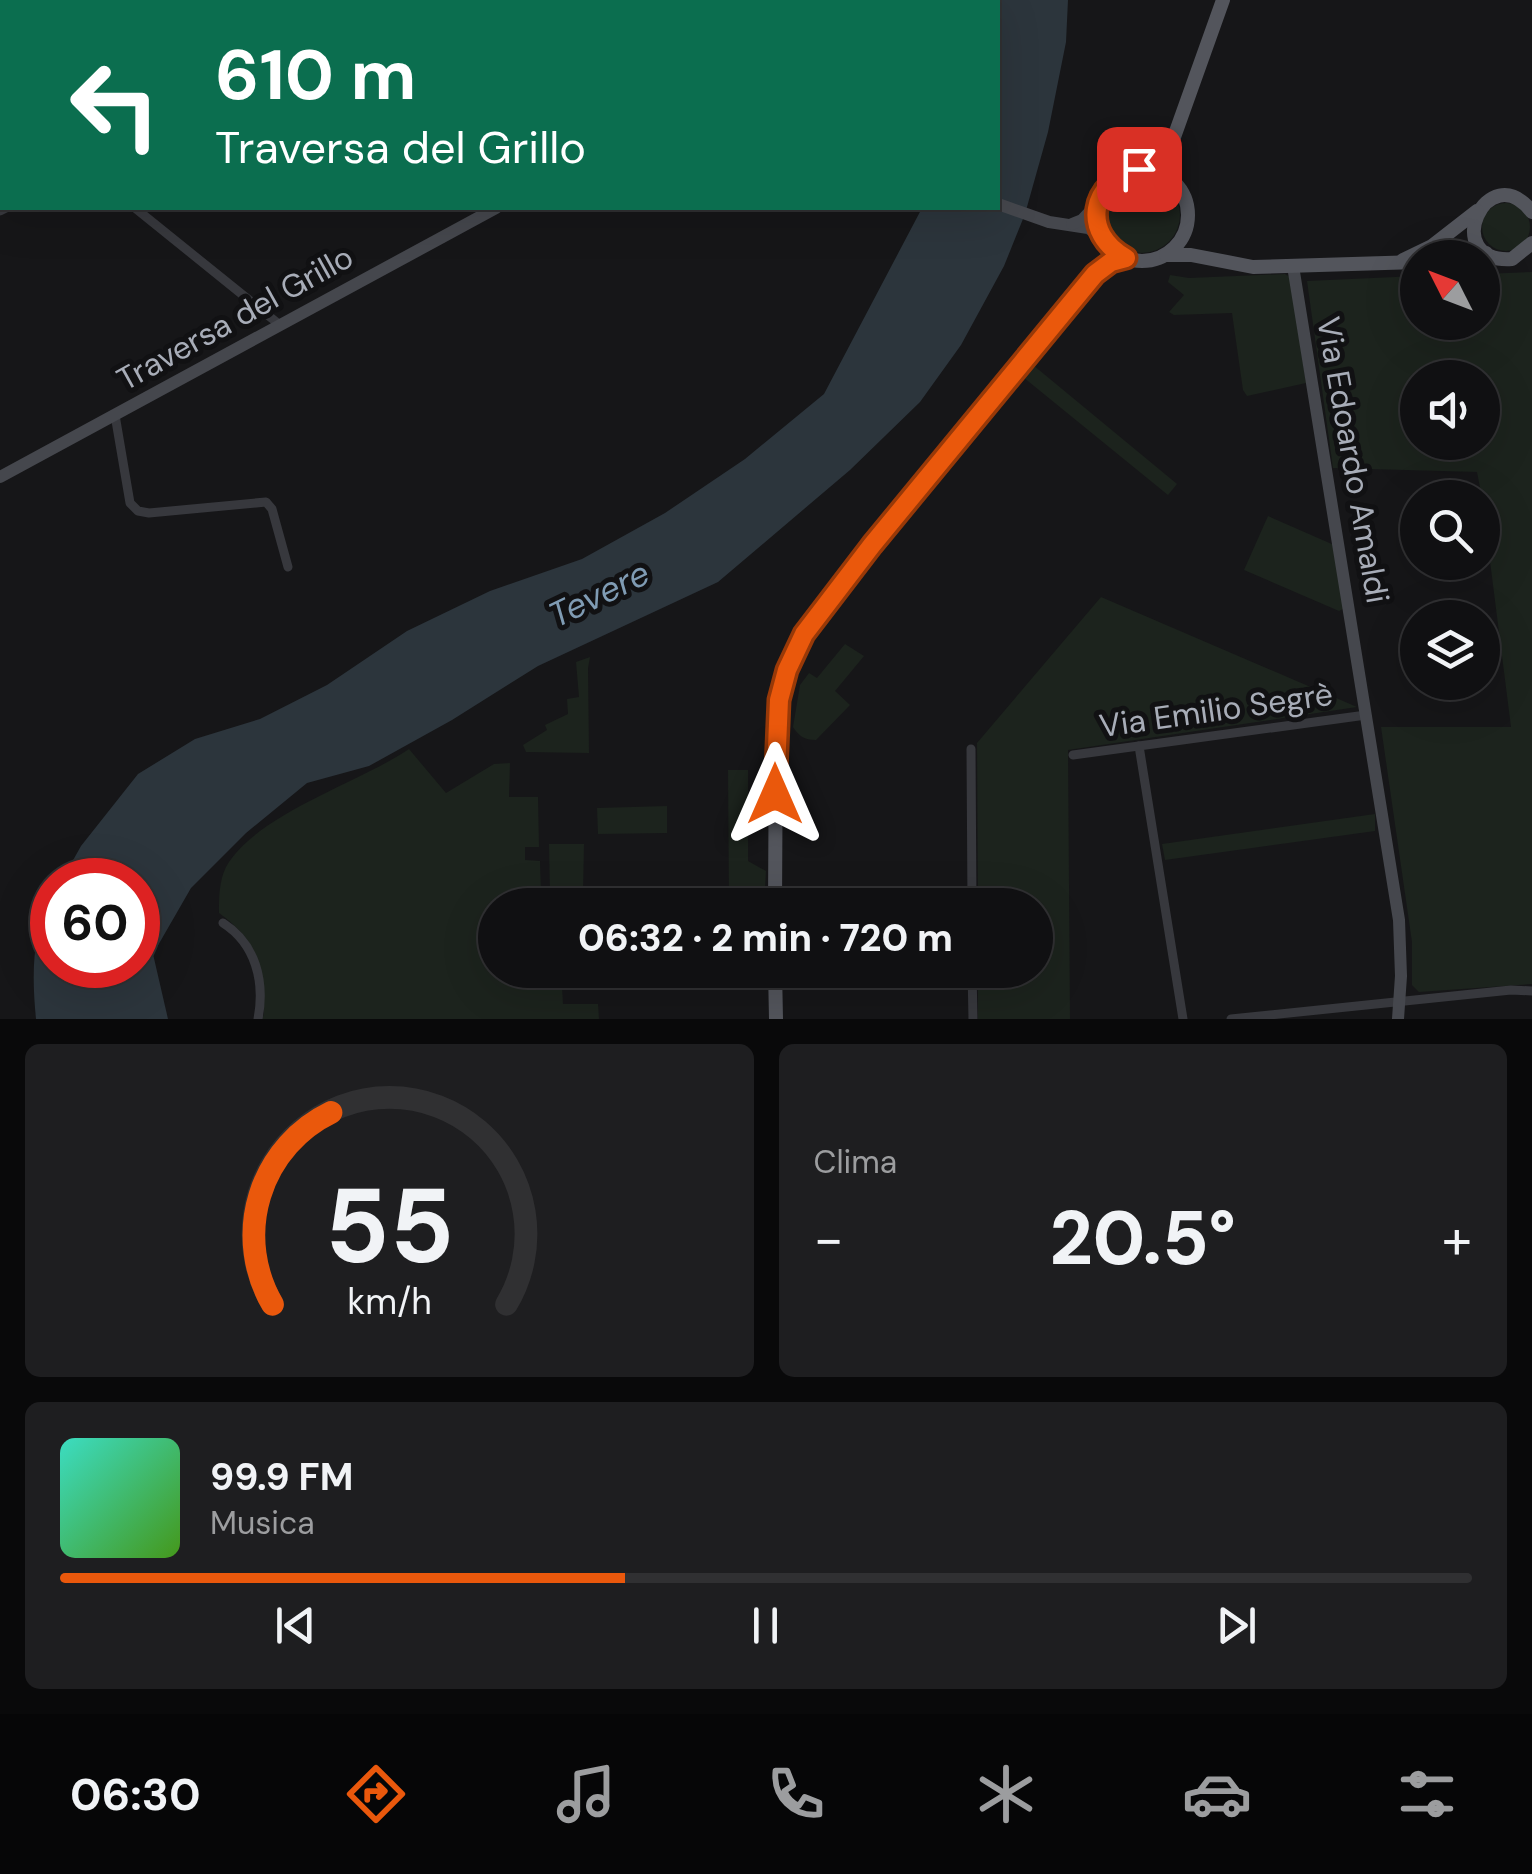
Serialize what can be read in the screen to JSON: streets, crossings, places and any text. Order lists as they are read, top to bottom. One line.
{"streets":{"street":["Traversa del Grillo","Via Edoardo Amaldi","Via Emilio Segrè"]},"crossings":[["Via Edoardo Amaldi","Via Emilio Segrè"]],"water":["Tevere"],"north":"top left","page":{"turn":["610 m","Traversa del Grillo"],"limit":"60","trip":"06:32 · 2 min · 720 m","tile":"Clima","heat":["−","20.5°","+"],"song":["99.9 FM","Musica"],"tabs":"06:30","gauge":["55","km/h"]}}
